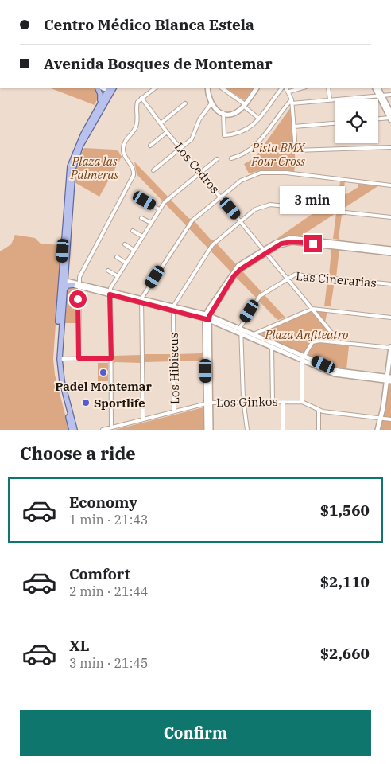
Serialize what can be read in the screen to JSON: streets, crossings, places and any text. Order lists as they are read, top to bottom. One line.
{"streets":{"street":["Los Cedros","Las Cinerarias","Los Hibiscus","Los Ginkos"]},"crossings":[["Los Cedros","Las Cinerarias"],["Las Cinerarias","Los Ginkos"],["Los Hibiscus","Los Ginkos"]],"parks":["Pista BMX Four Cross","Plaza las Palmeras","Plaza Anfiteatro"],"places":["Padel Montemar","Sportlife"],"page":{"banner":["Centro Médico Blanca Estela","Avenida Bosques de Montemar"],"bubble":"3 min","heading":"Choose a ride","list":[{"name":"Economy","note":"1 min · 21:43","value":"$1,560"},{"name":"Comfort","note":"2 min · 21:44","value":"$2,110"},{"name":"XL","note":"3 min · 21:45","value":"$2,660"}],"buttons":"Confirm"}}
